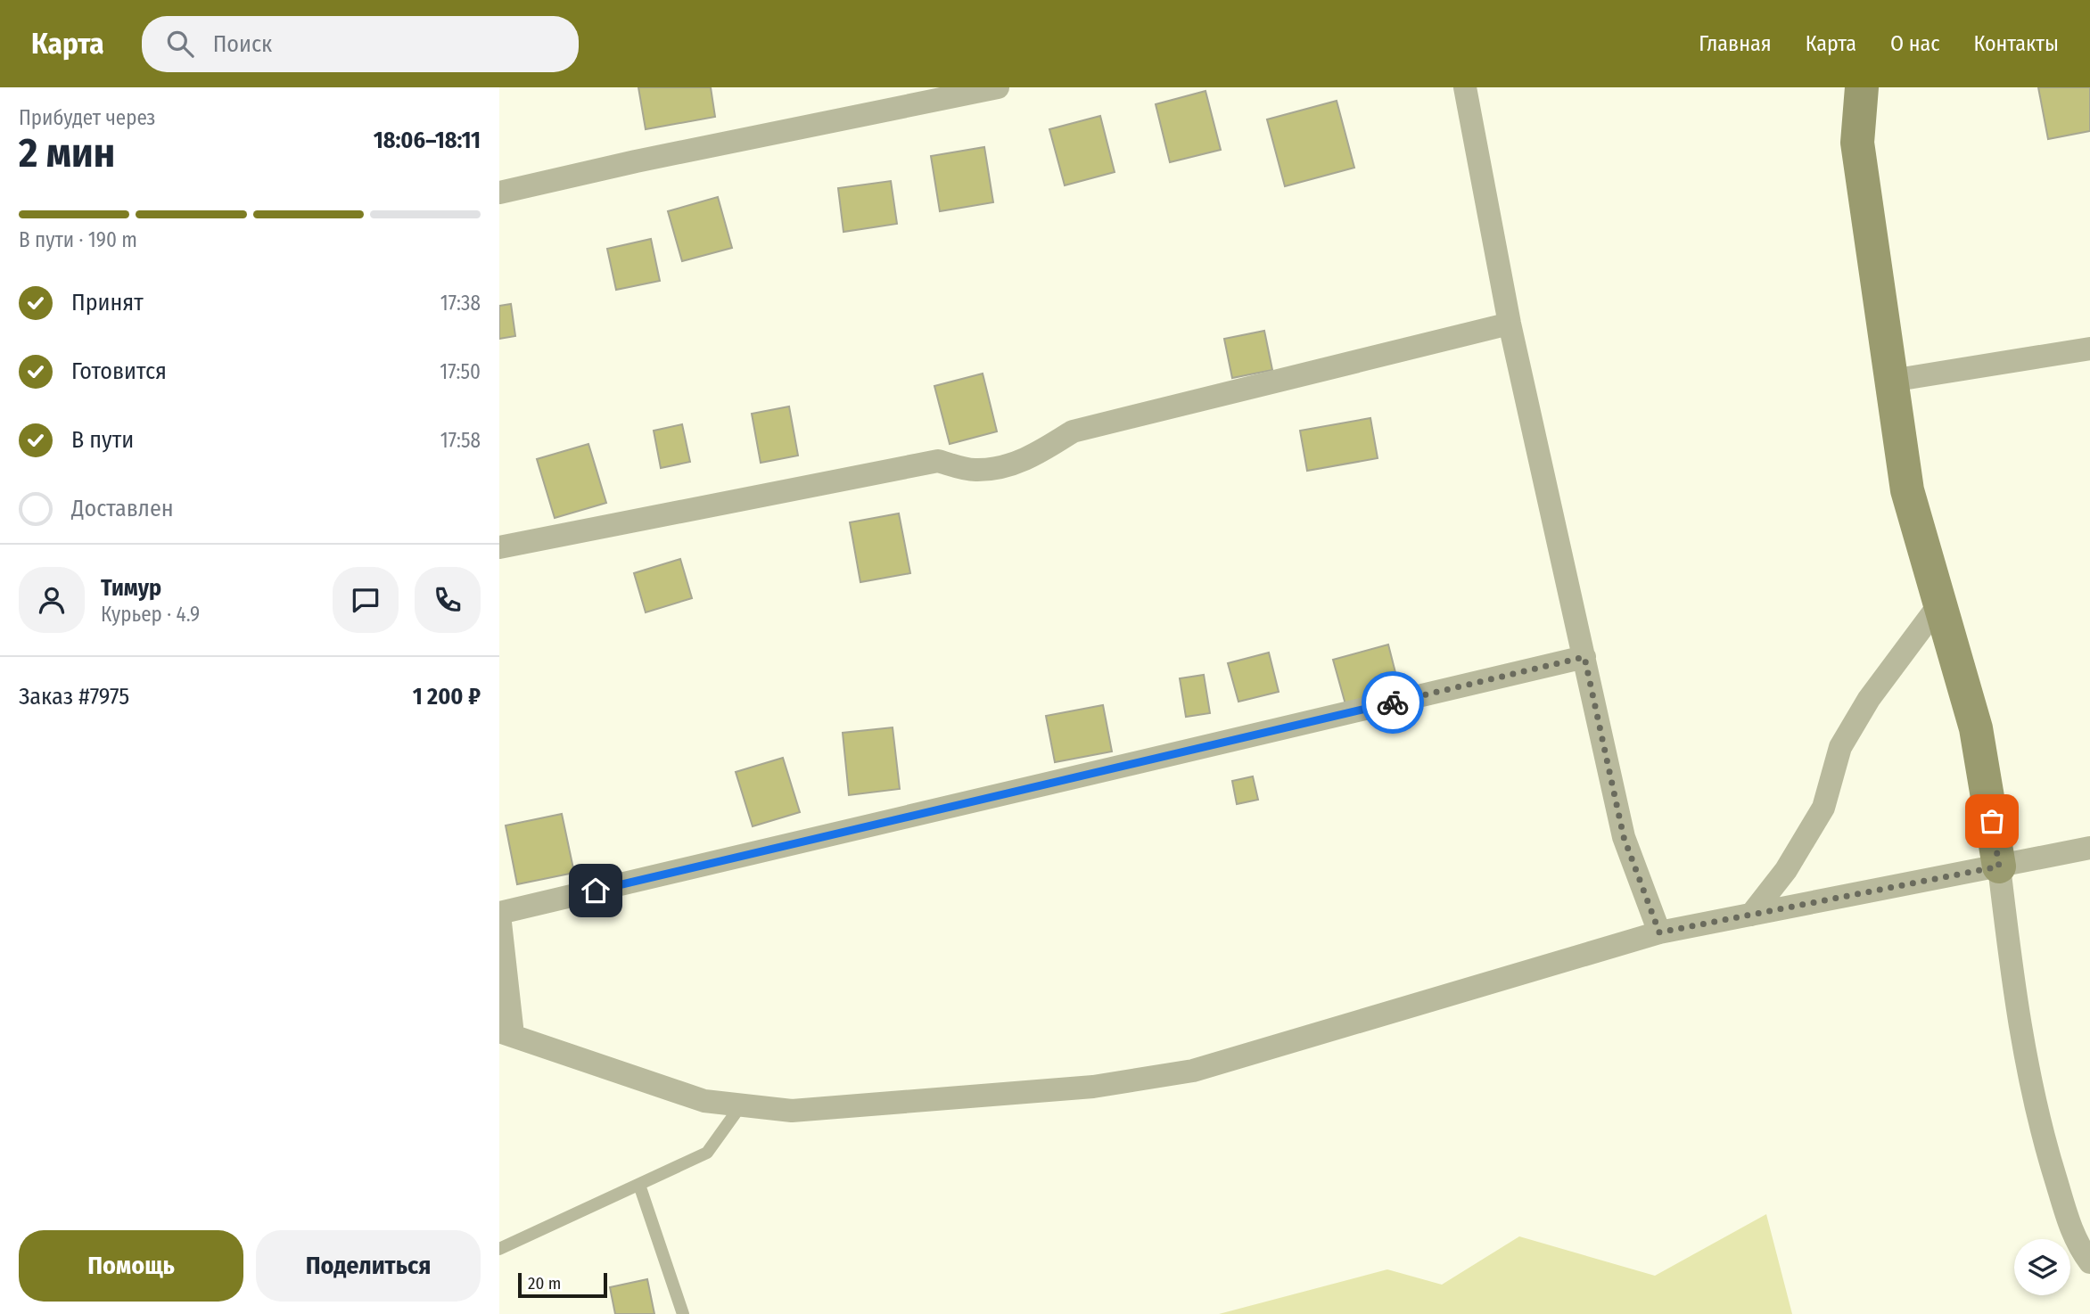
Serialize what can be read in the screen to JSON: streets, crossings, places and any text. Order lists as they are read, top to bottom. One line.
{"scale_bar":"20 m","page":{"header":"Карта","search":"Поиск","nav":["Главная","Карта","О нас","Контакты"],"heading":["2 мин","Прибудет через","18:06–18:11"],"panel":["Тимур","Курьер · 4.9","Заказ #7975","1 200 ₽"],"bar":"В пути · 190 m","list":[["Принят","17:38"],["Готовится","17:50"],["В пути","17:58"],"Доставлен"],"buttons":["Помощь","Поделиться"],"scale":"20 m"}}
